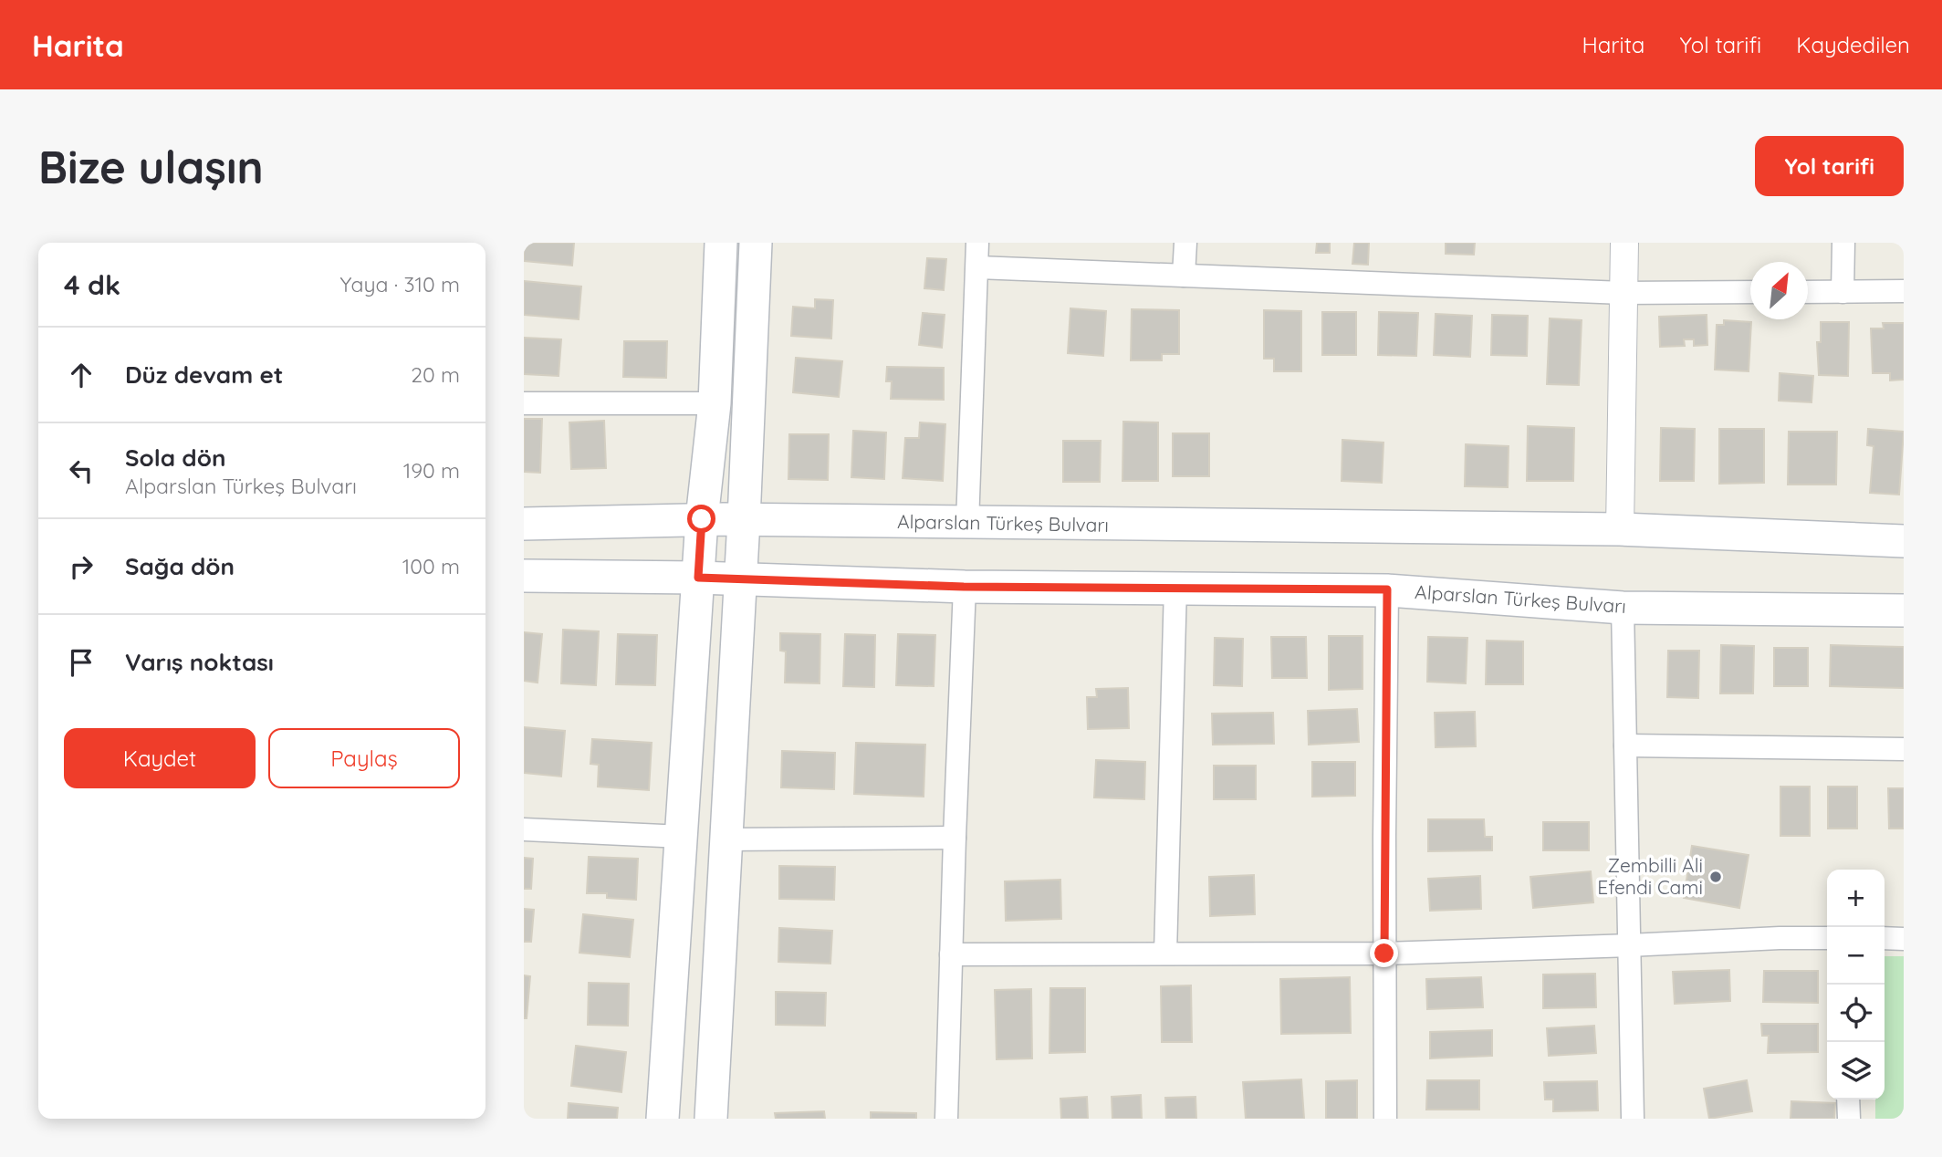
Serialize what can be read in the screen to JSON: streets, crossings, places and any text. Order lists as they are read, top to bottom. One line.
{"streets":{"main road":["Alparslan Türkeş Bulvarı"]},"places":["Zembilli Ali Efendi Cami"],"north":"top right","page":{"header":"Harita","nav":["Harita","Yol tarifi","Kaydedilen"],"buttons":["Yol tarifi",["Kaydet","Paylaş"]],"title":"Bize ulaşın","heading":["4 dk","Yaya · 310 m"],"list":[["Düz devam et","20 m"],["Sola dön","Alparslan Türkeş Bulvarı","190 m"],["Sağa dön","100 m"],"Varış noktası"],"map_buttons":["+","−"]}}
